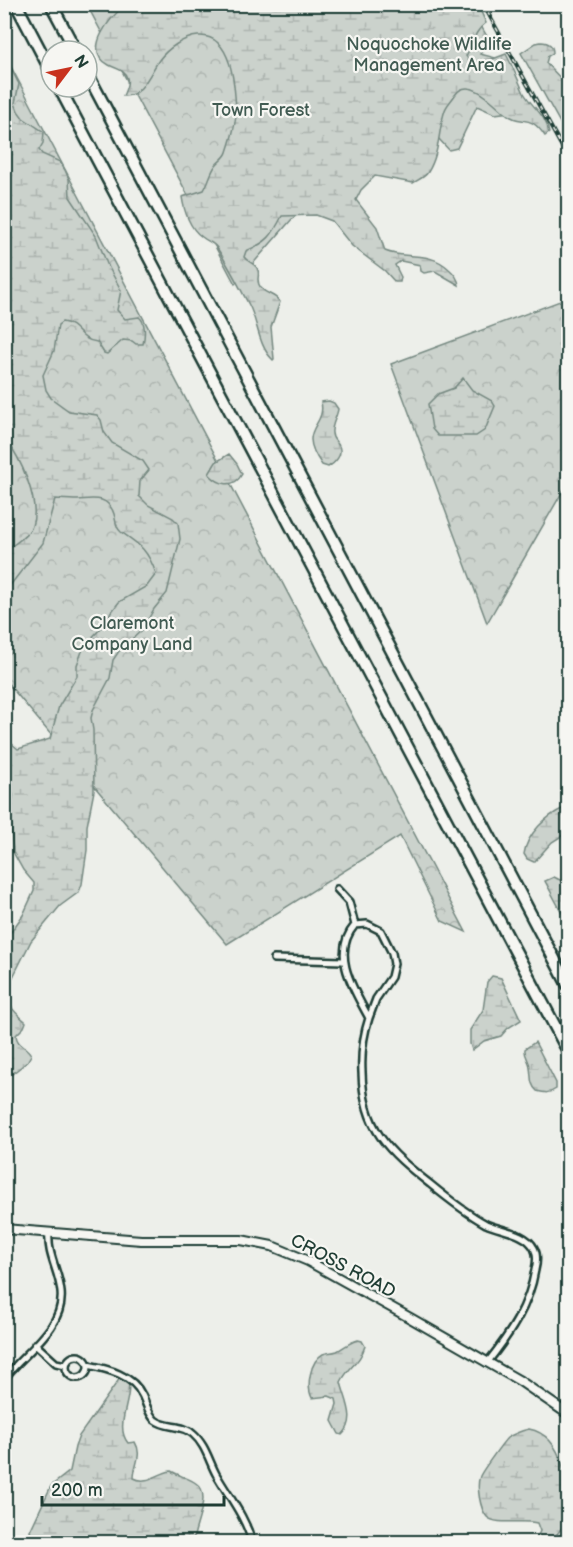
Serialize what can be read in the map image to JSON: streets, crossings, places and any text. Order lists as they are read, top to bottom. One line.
{"streets":{"street":["CROSS ROAD"]},"parks":["Noquochoke Wildlife Management Area","Town Forest","Claremont Company Land"],"scale_bar":"200 m","north":"top right"}
